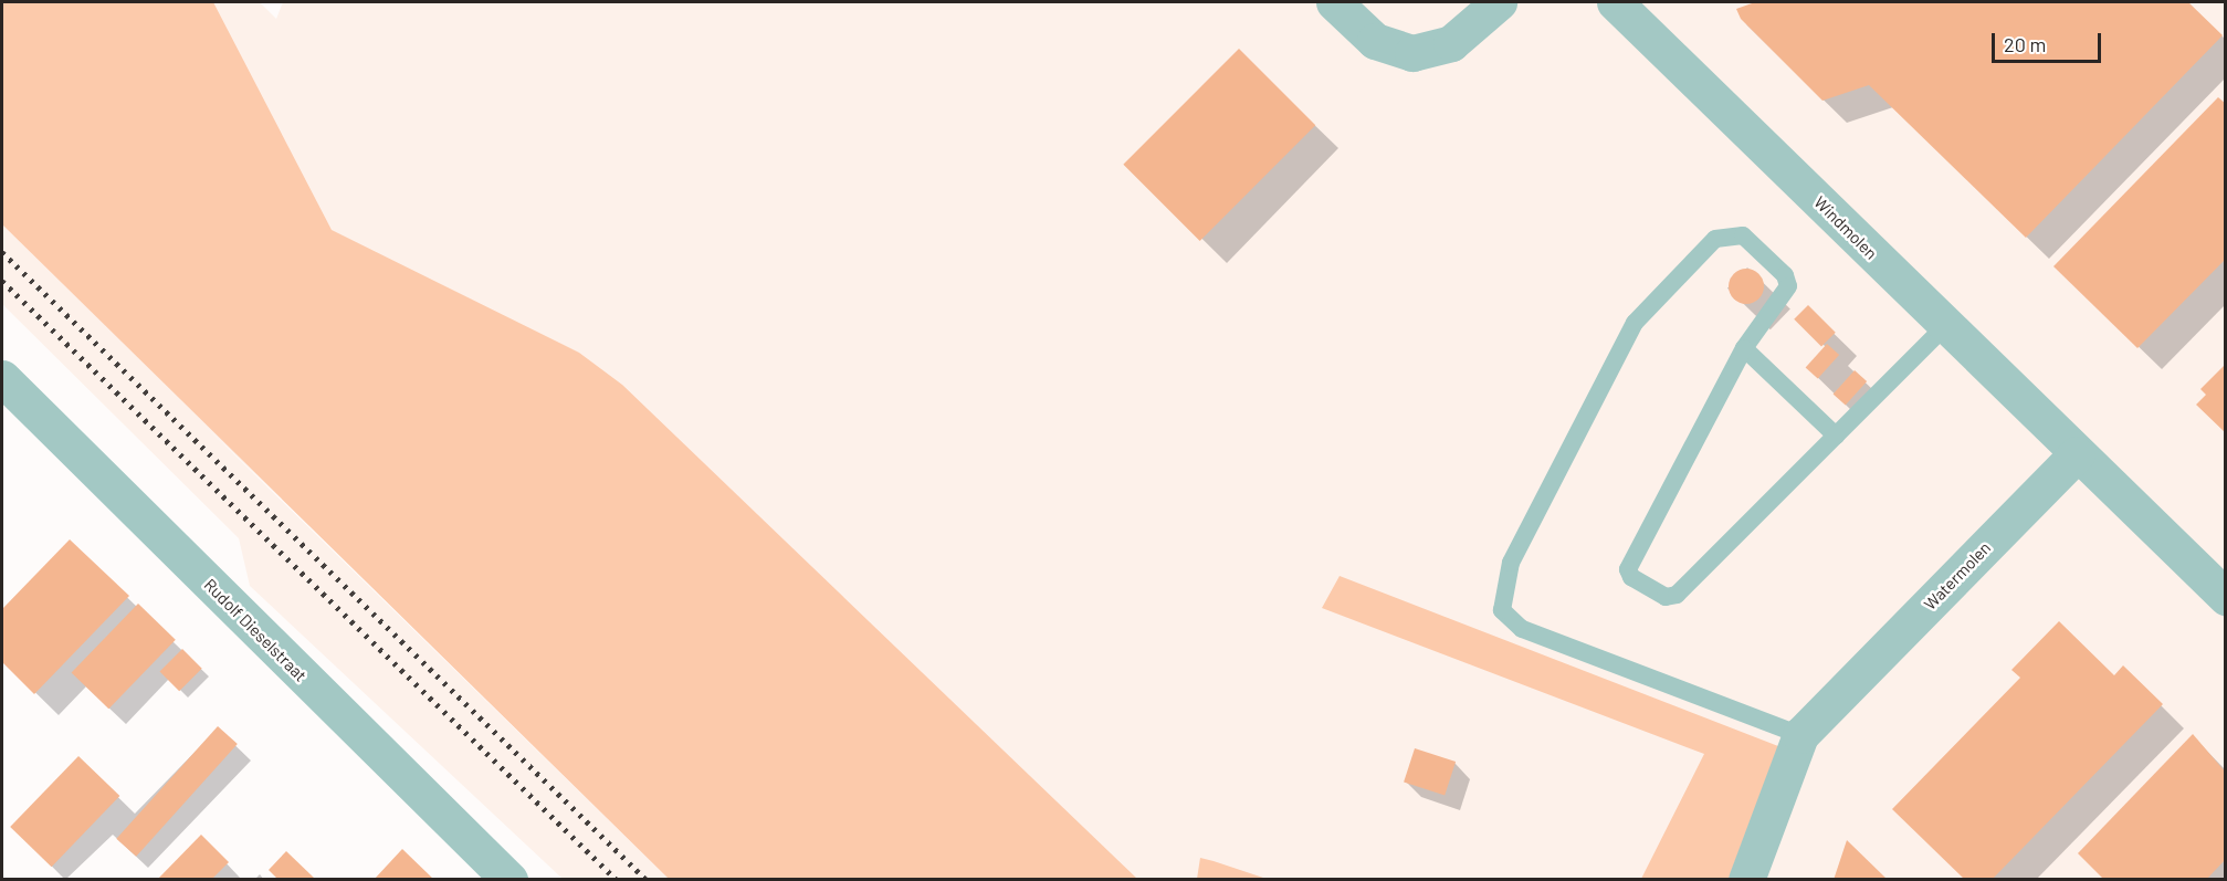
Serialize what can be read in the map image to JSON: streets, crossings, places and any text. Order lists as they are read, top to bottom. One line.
{"streets":{"street":["Windmolen","Watermolen","Rudolf Dieselstraat"]},"crossings":[["Windmolen","Watermolen"]],"scale_bar":"20 m"}
